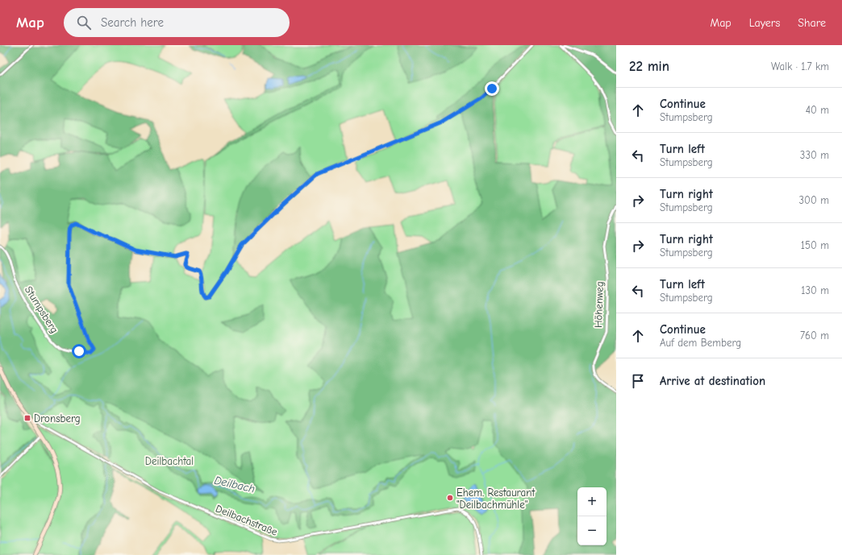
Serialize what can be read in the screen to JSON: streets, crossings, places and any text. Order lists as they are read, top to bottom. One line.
{"streets":{"street":["Höhenweg","Stumpsberg","Deilbachstraße"]},"water":["Deilbach"],"parks":["Deilbachtal"],"places":{"transit":["Dronsberg"],"other":["Ehem. Restaurant \"Deilbachmühle\""]},"page":{"header":"Map","search":"Search here","nav":["Map","Layers","Share"],"heading":["22 min","Walk · 1.7 km"],"list":[["Continue","Stumpsberg","40 m"],["Turn left","Stumpsberg","330 m"],["Turn right","Stumpsberg","300 m"],["Turn right","Stumpsberg","150 m"],["Turn left","Stumpsberg","130 m"],["Continue","Auf dem Bemberg","760 m"],"Arrive at destination"],"map_buttons":["+","−"]}}
